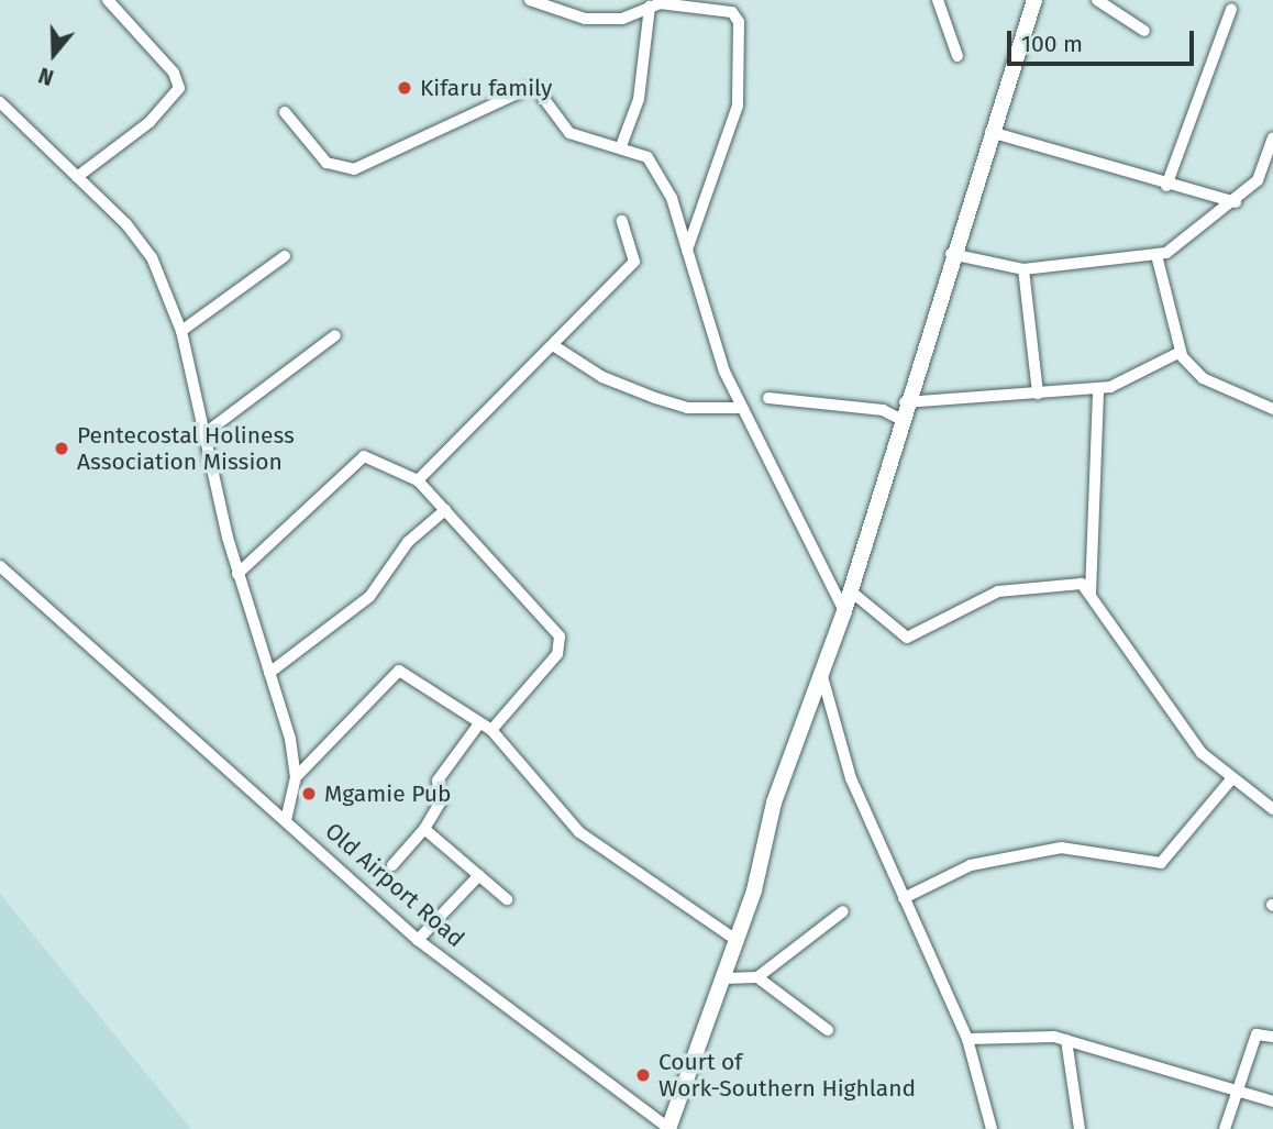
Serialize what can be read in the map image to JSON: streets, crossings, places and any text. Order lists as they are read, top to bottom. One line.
{"streets":{"street":["Old Airport Road"]},"places":["Kifaru family","Pentecostal Holiness Association Mission","Mgamie Pub","Court of Work-Southern Highland"],"scale_bar":"100 m","north":"bottom"}
